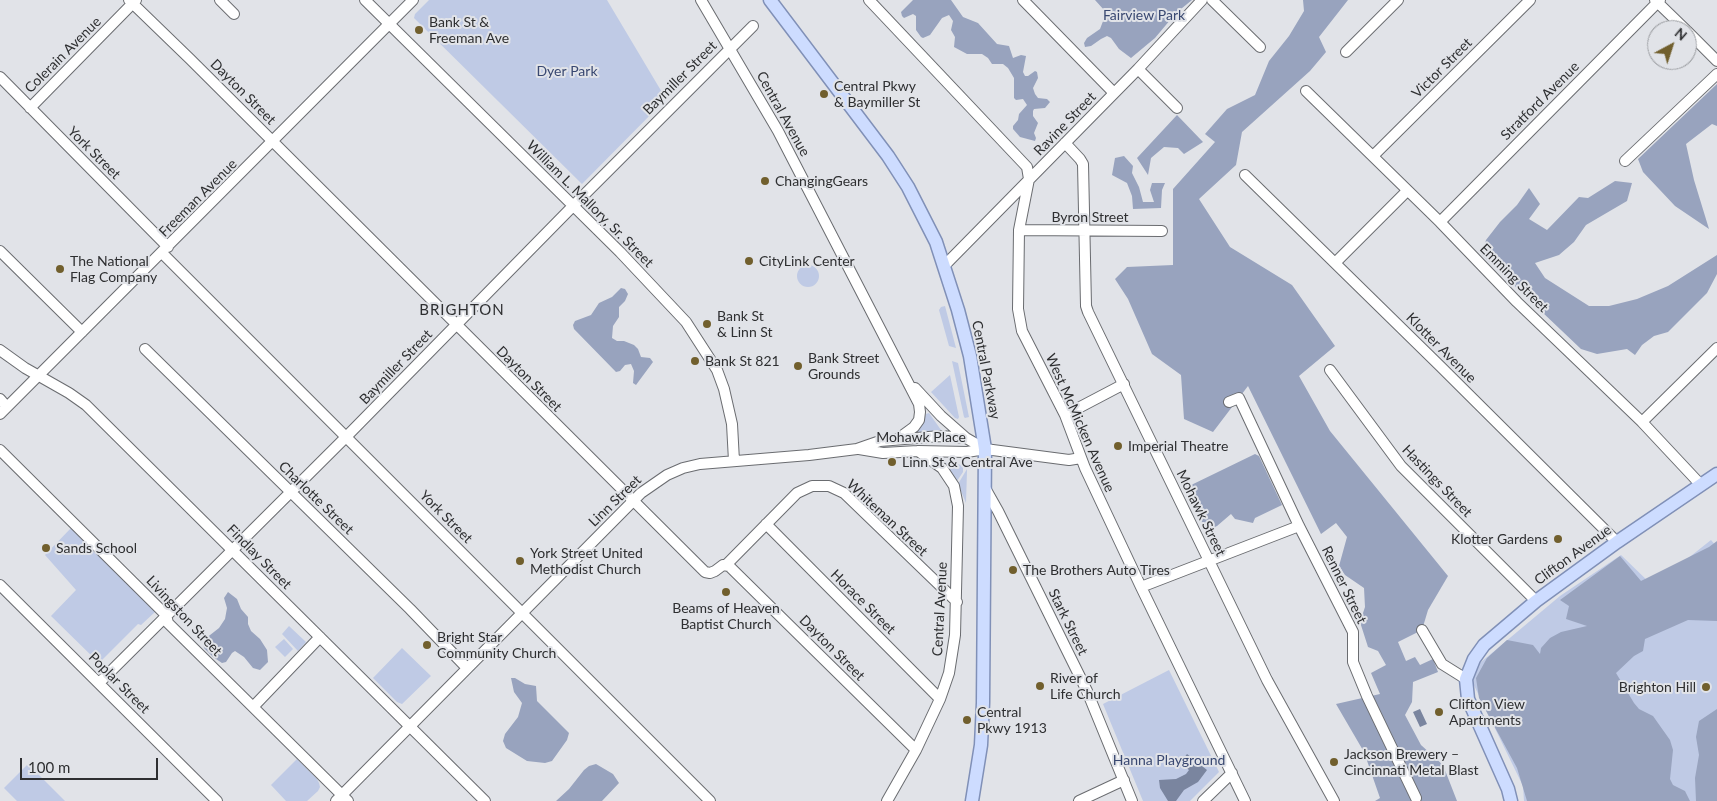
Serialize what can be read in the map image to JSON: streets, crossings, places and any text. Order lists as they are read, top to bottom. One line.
{"streets":{"main road":["Central Parkway","Clifton Avenue"],"street":["Colerain Avenue","Victor Street","Baymiller Street","Dayton Street","Stratford Avenue","Central Avenue","Ravine Street","York Street","Freeman Avenue","William L. Mallory, Sr. Street","Byron Street","Emming Street","Klotter Avenue","West McMicken Avenue","Mohawk Place","Hastings Street","Charlotte Street","Linn Street","Mohawk Street","Whiteman Street","Findlay Street","Renner Street","Horace Street","Livingston Street","Stark Street","Poplar Street"]},"crossings":[["Colerain Avenue","Dayton Street"],["Colerain Avenue","York Street"],["Victor Street","Emming Street"],["Baymiller Street","Dayton Street"],["Baymiller Street","Central Avenue"],["Baymiller Street","York Street"],["Baymiller Street","William L. Mallory, Sr. Street"],["Baymiller Street","Charlotte Street"],["Baymiller Street","Findlay Street"],["Baymiller Street","Livingston Street"],["Baymiller Street","Poplar Street"],["Dayton Street","Central Avenue"],["Dayton Street","Freeman Avenue"],["Dayton Street","Linn Street"],["Dayton Street","Whiteman Street"],["Stratford Avenue","Emming Street"],["Central Avenue","Mohawk Place"],["Central Avenue","Whiteman Street"],["Central Avenue","Horace Street"],["Ravine Street","Central Parkway"],["Ravine Street","West McMicken Avenue"],["Ravine Street","Mohawk Street"],["York Street","Freeman Avenue"],["York Street","Linn Street"],["Freeman Avenue","William L. Mallory, Sr. Street"],["Freeman Avenue","Findlay Street"],["William L. Mallory, Sr. Street","Linn Street"],["Byron Street","West McMicken Avenue"],["Byron Street","Mohawk Street"],["Emming Street","Clifton Avenue"],["Klotter Avenue","Clifton Avenue"],["Central Parkway","Mohawk Place"],["Central Parkway","Stark Street"],["West McMicken Avenue","Mohawk Place"],["Mohawk Place","Linn Street"],["Hastings Street","Clifton Avenue"],["Charlotte Street","Linn Street"],["Linn Street","Findlay Street"],["Linn Street","Livingston Street"],["Whiteman Street","Horace Street"]],"districts":["BRIGHTON"],"parks":["Fairview Park","Dyer Park","Hanna Playground"],"places":["Bank St & Freeman Ave","Central Pkwy & Baymiller St","ChangingGears","CityLink Center","The National Flag Company","Bank St & Linn St","Bank St 821","Bank Street Grounds","Imperial Theatre","Linn St & Central Ave","Klotter Gardens","Sands School","York Street United Methodist Church","The Brothers Auto Tires","Beams of Heaven Baptist Church","Bright Star Community Church","River of Life Church","Brighton Hill","Clifton View Apartments","Central Pkwy 1913","Jackson Brewery – Cincinnati Metal Blast"],"scale_bar":"100 m","north":"top right"}
